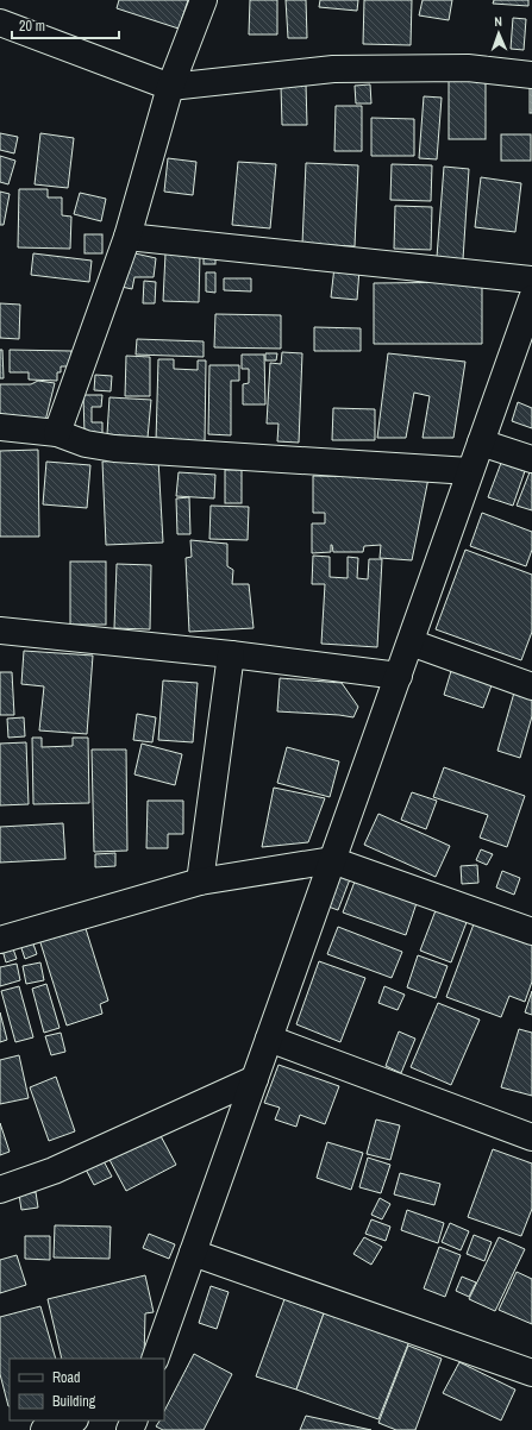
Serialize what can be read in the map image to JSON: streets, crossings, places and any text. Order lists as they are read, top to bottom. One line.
{"legend":["Road","Building"],"scale_bar":"20 m","north":"top"}
